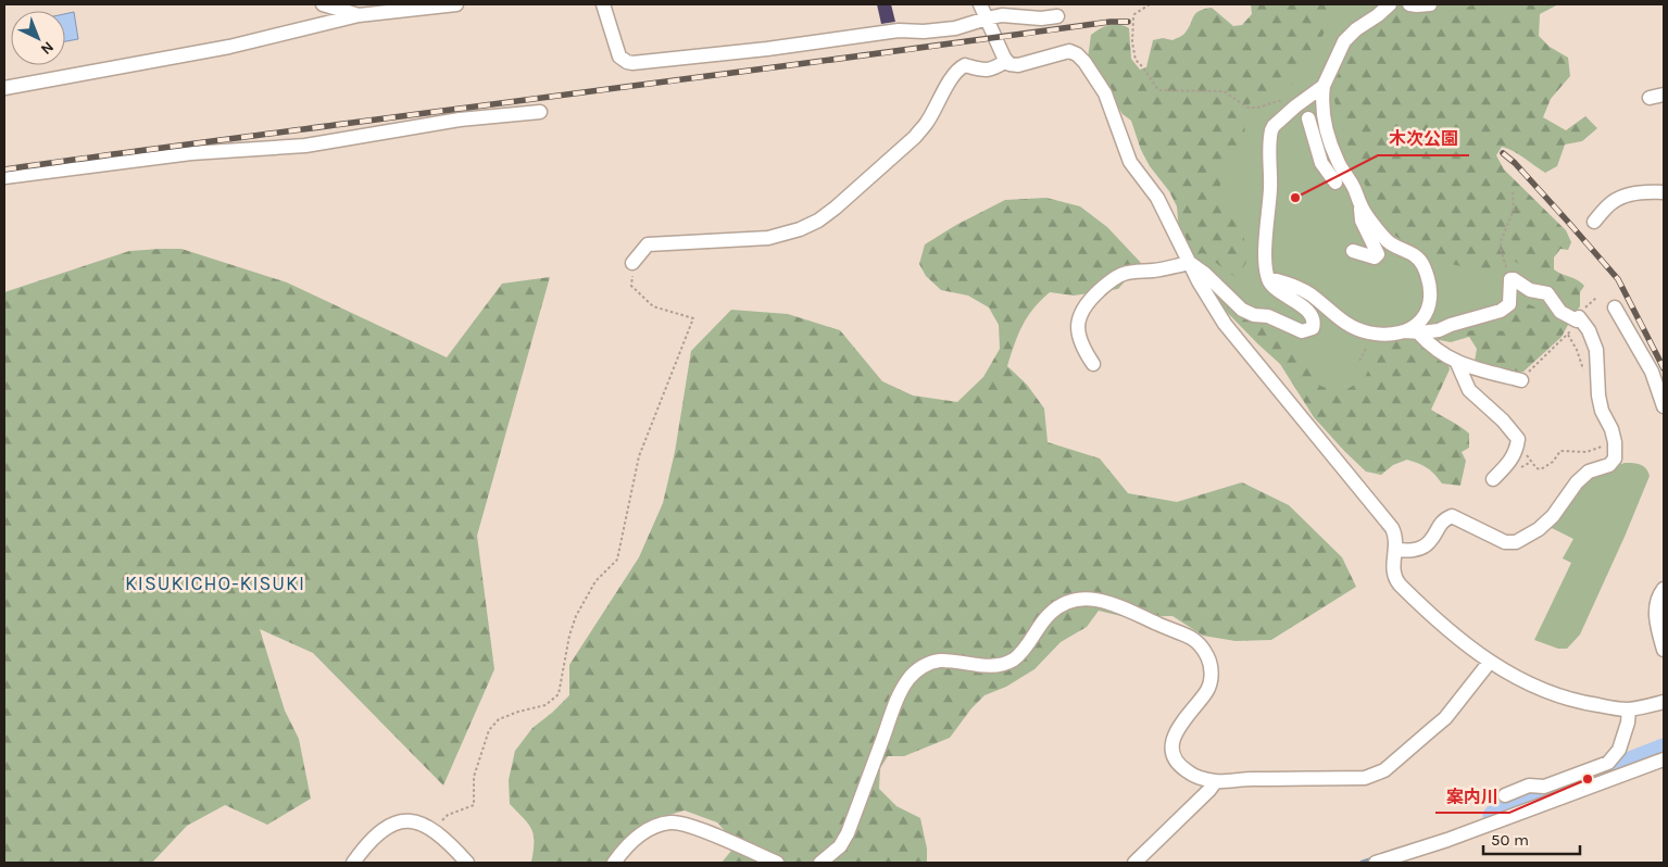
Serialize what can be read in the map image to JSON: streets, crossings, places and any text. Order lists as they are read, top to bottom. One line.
{"districts":["KISUKICHO-KISUKI"],"places":["木次公園","案内川"],"scale_bar":"50 m","north":"bottom right"}
